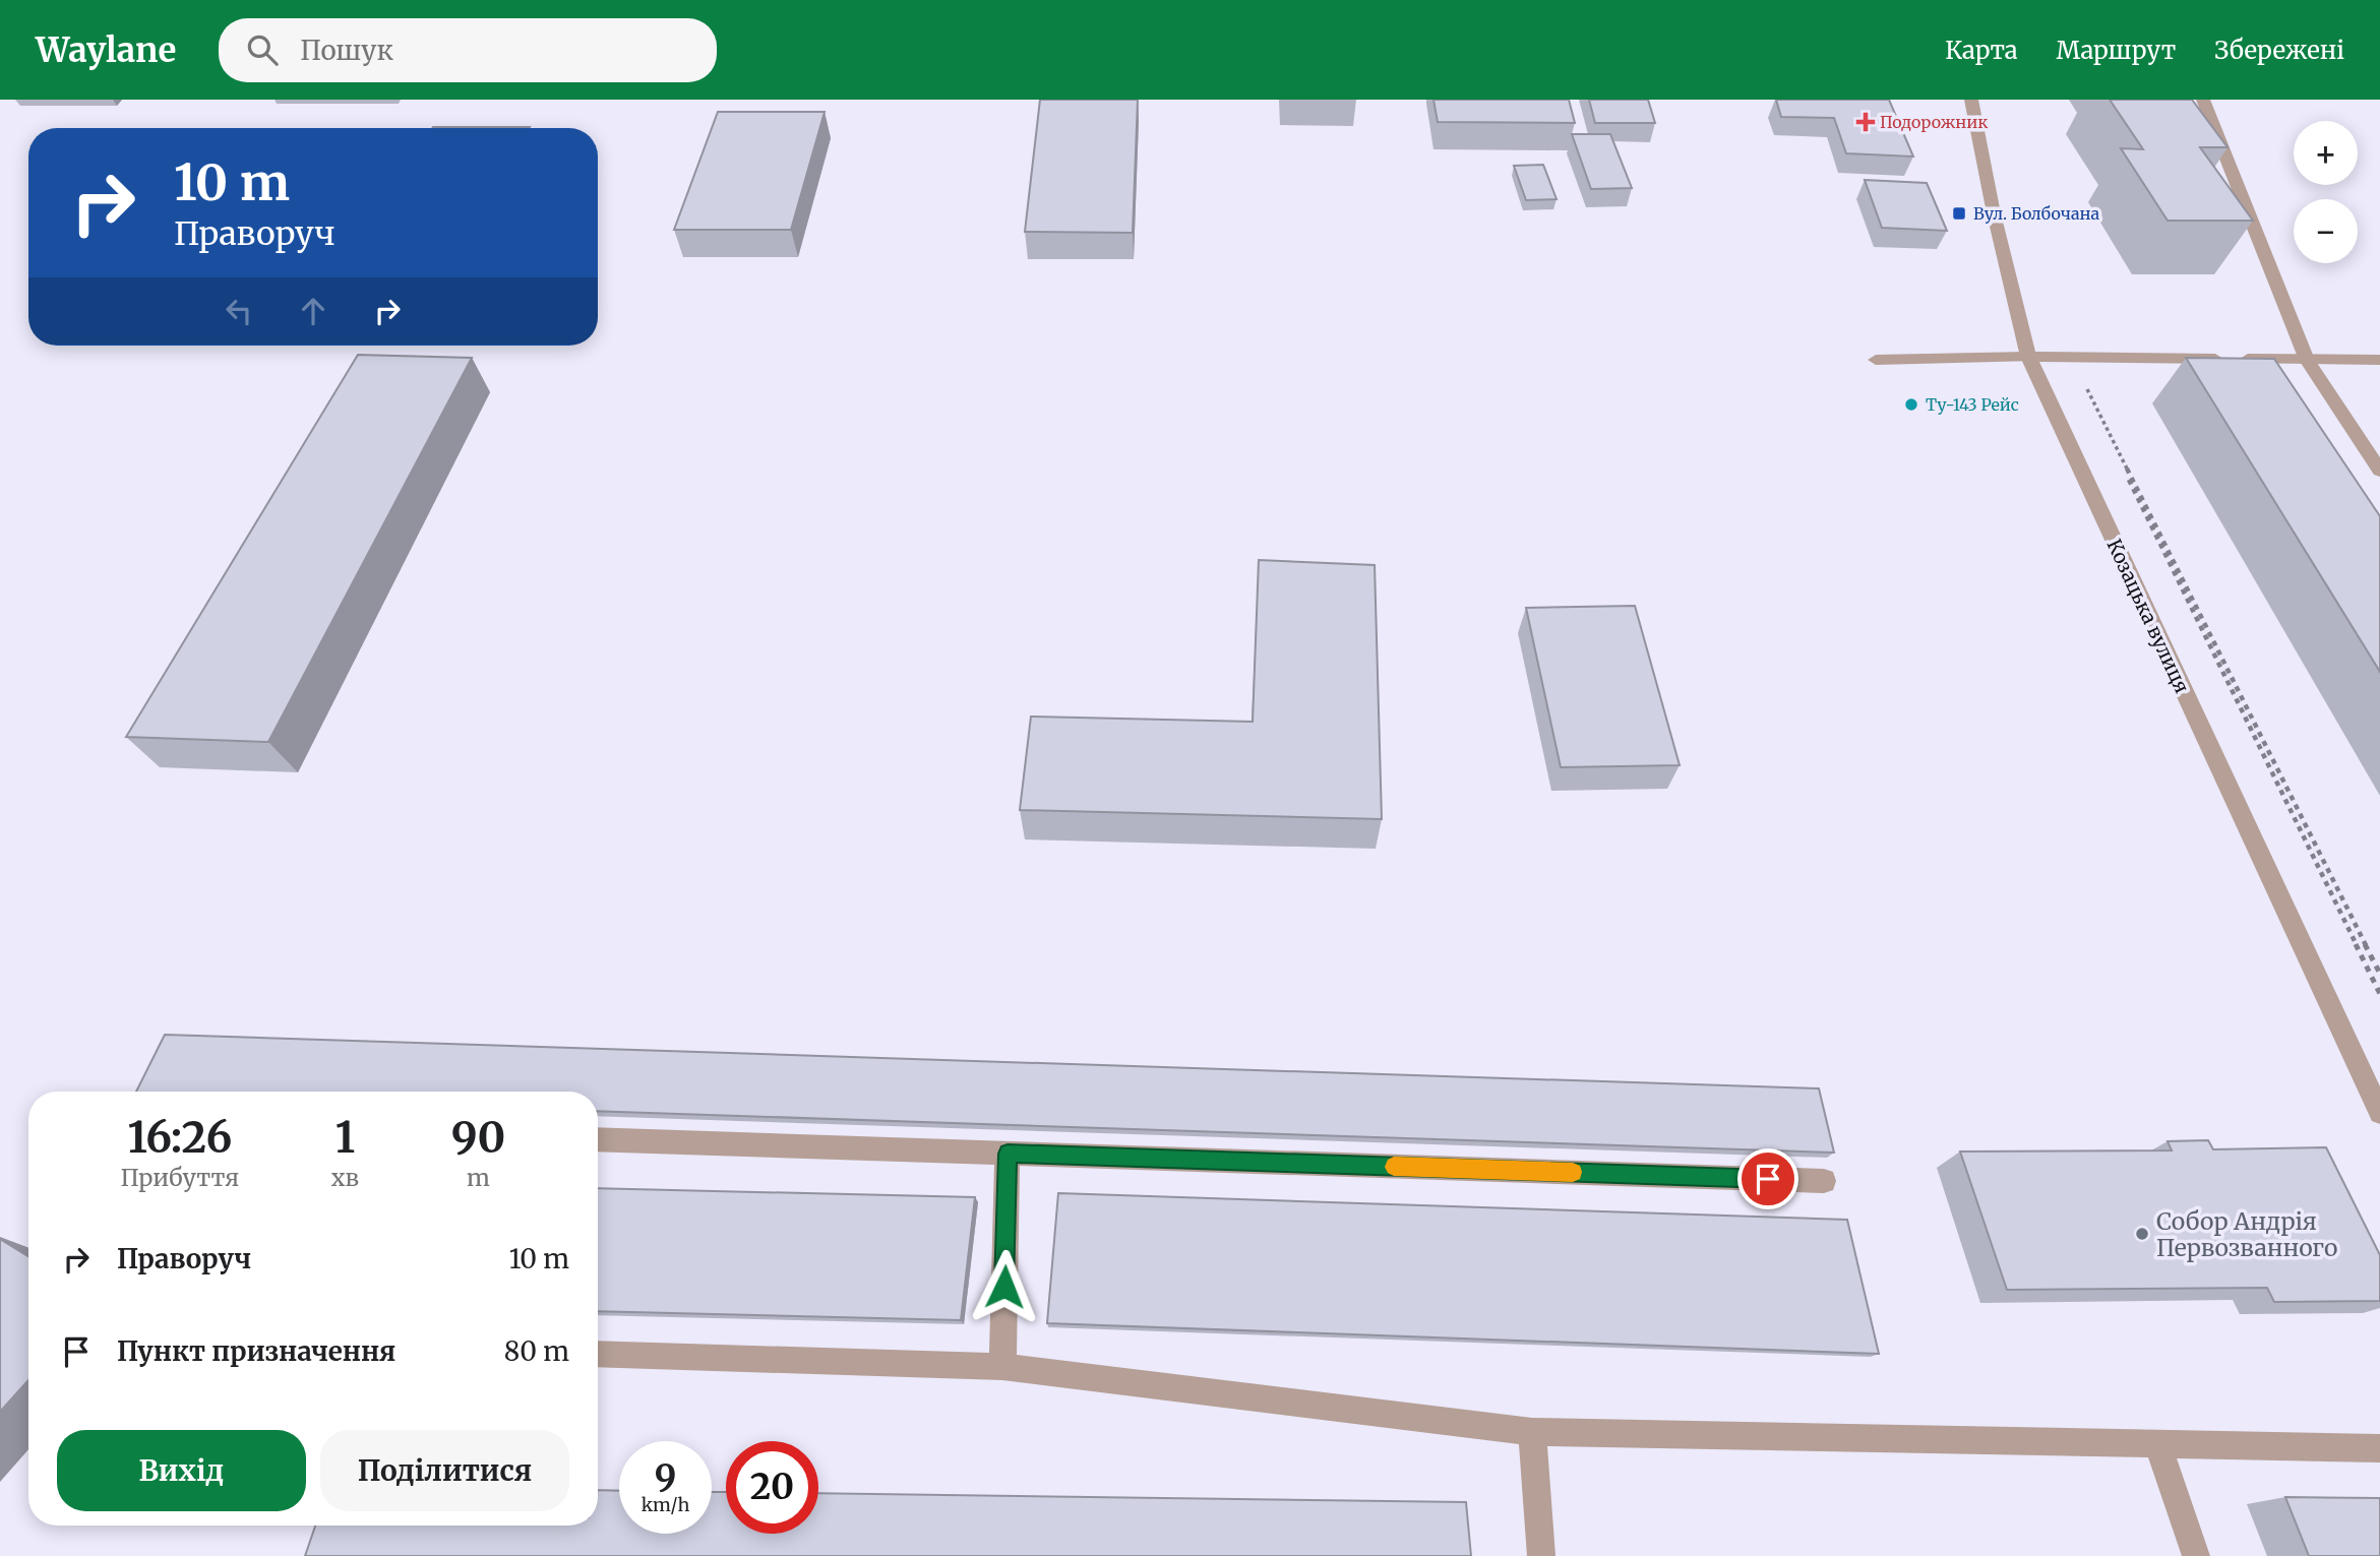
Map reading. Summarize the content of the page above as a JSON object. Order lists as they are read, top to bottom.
{
  "streets": {
    "street": ["Козацька вулиця"]
  },
  "places": {
    "health": ["Подорожник"],
    "transit": ["Вул. Болбочана"],
    "other": ["Ту-143 Рейс", "Собор Андрія Первозванного"]
  },
  "page": {
    "header": "Waylane",
    "search": "Пошук",
    "nav": ["Карта", "Маршрут", "Збережені"],
    "map_buttons": ["+", "−"],
    "turn": ["10 m", "Праворуч"],
    "eta": [
      "16:26",
      "Прибуття",
      "1",
      "хв",
      "90",
      "m"
    ],
    "list": [
      {
        "name": "Праворуч",
        "value": "10 m"
      },
      {
        "name": "Пункт призначення",
        "value": "80 m"
      }
    ],
    "buttons": ["Вихід", "Поділитися"],
    "speed": "9 km/h",
    "limit": "20"
  }
}
